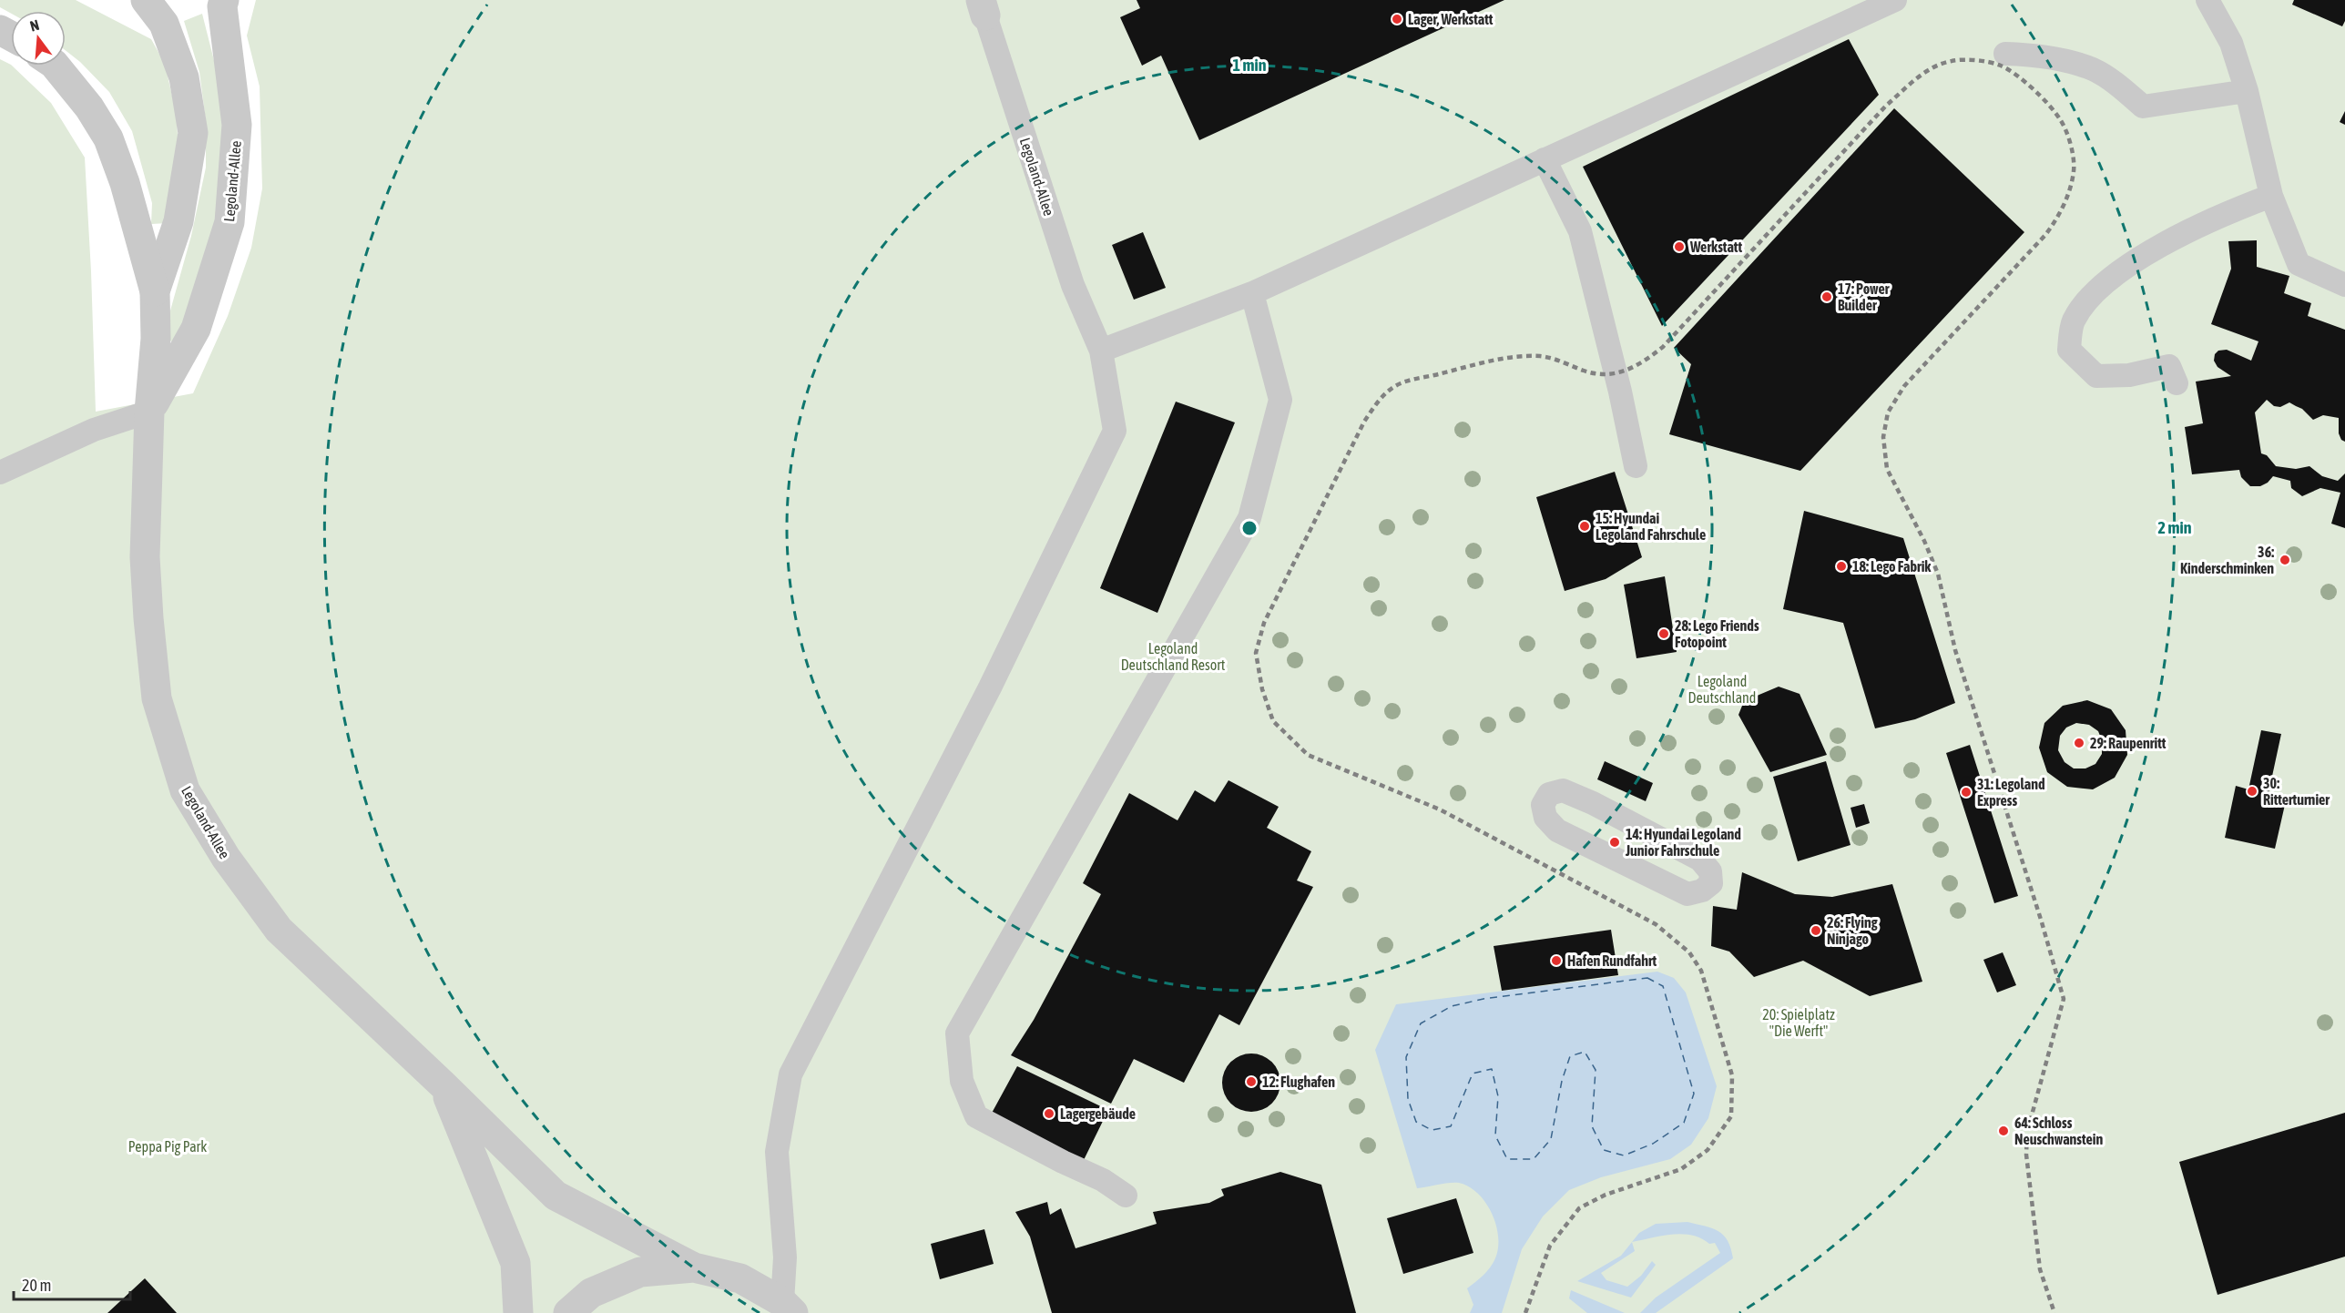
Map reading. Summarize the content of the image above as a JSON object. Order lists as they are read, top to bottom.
{
  "streets": {
    "street": ["Legoland-Allee"]
  },
  "parks": [
    "Legoland Deutschland Resort",
    "Legoland Deutschland",
    "20: Spielplatz \"Die Werft\"",
    "Peppa Pig Park"
  ],
  "places": [
    "Lager, Werkstatt",
    "Werkstatt",
    "17: Power Builder",
    "15: Hyundai Legoland Fahrschule",
    "36: Kinderschminken",
    "18: Lego Fabrik",
    "28: Lego Friends Fotopoint",
    "29: Raupenritt",
    "30: Ritterturnier",
    "31: Legoland Express",
    "14: Hyundai Legoland Junior Fahrschule",
    "26: Flying Ninjago",
    "Hafen Rundfahrt",
    "12: Flughafen",
    "Lagergebäude",
    "64: Schloss Neuschwanstein"
  ],
  "scale_bar": "20 m",
  "north": "top",
  "rings": ["1 min", "2 min"]
}
